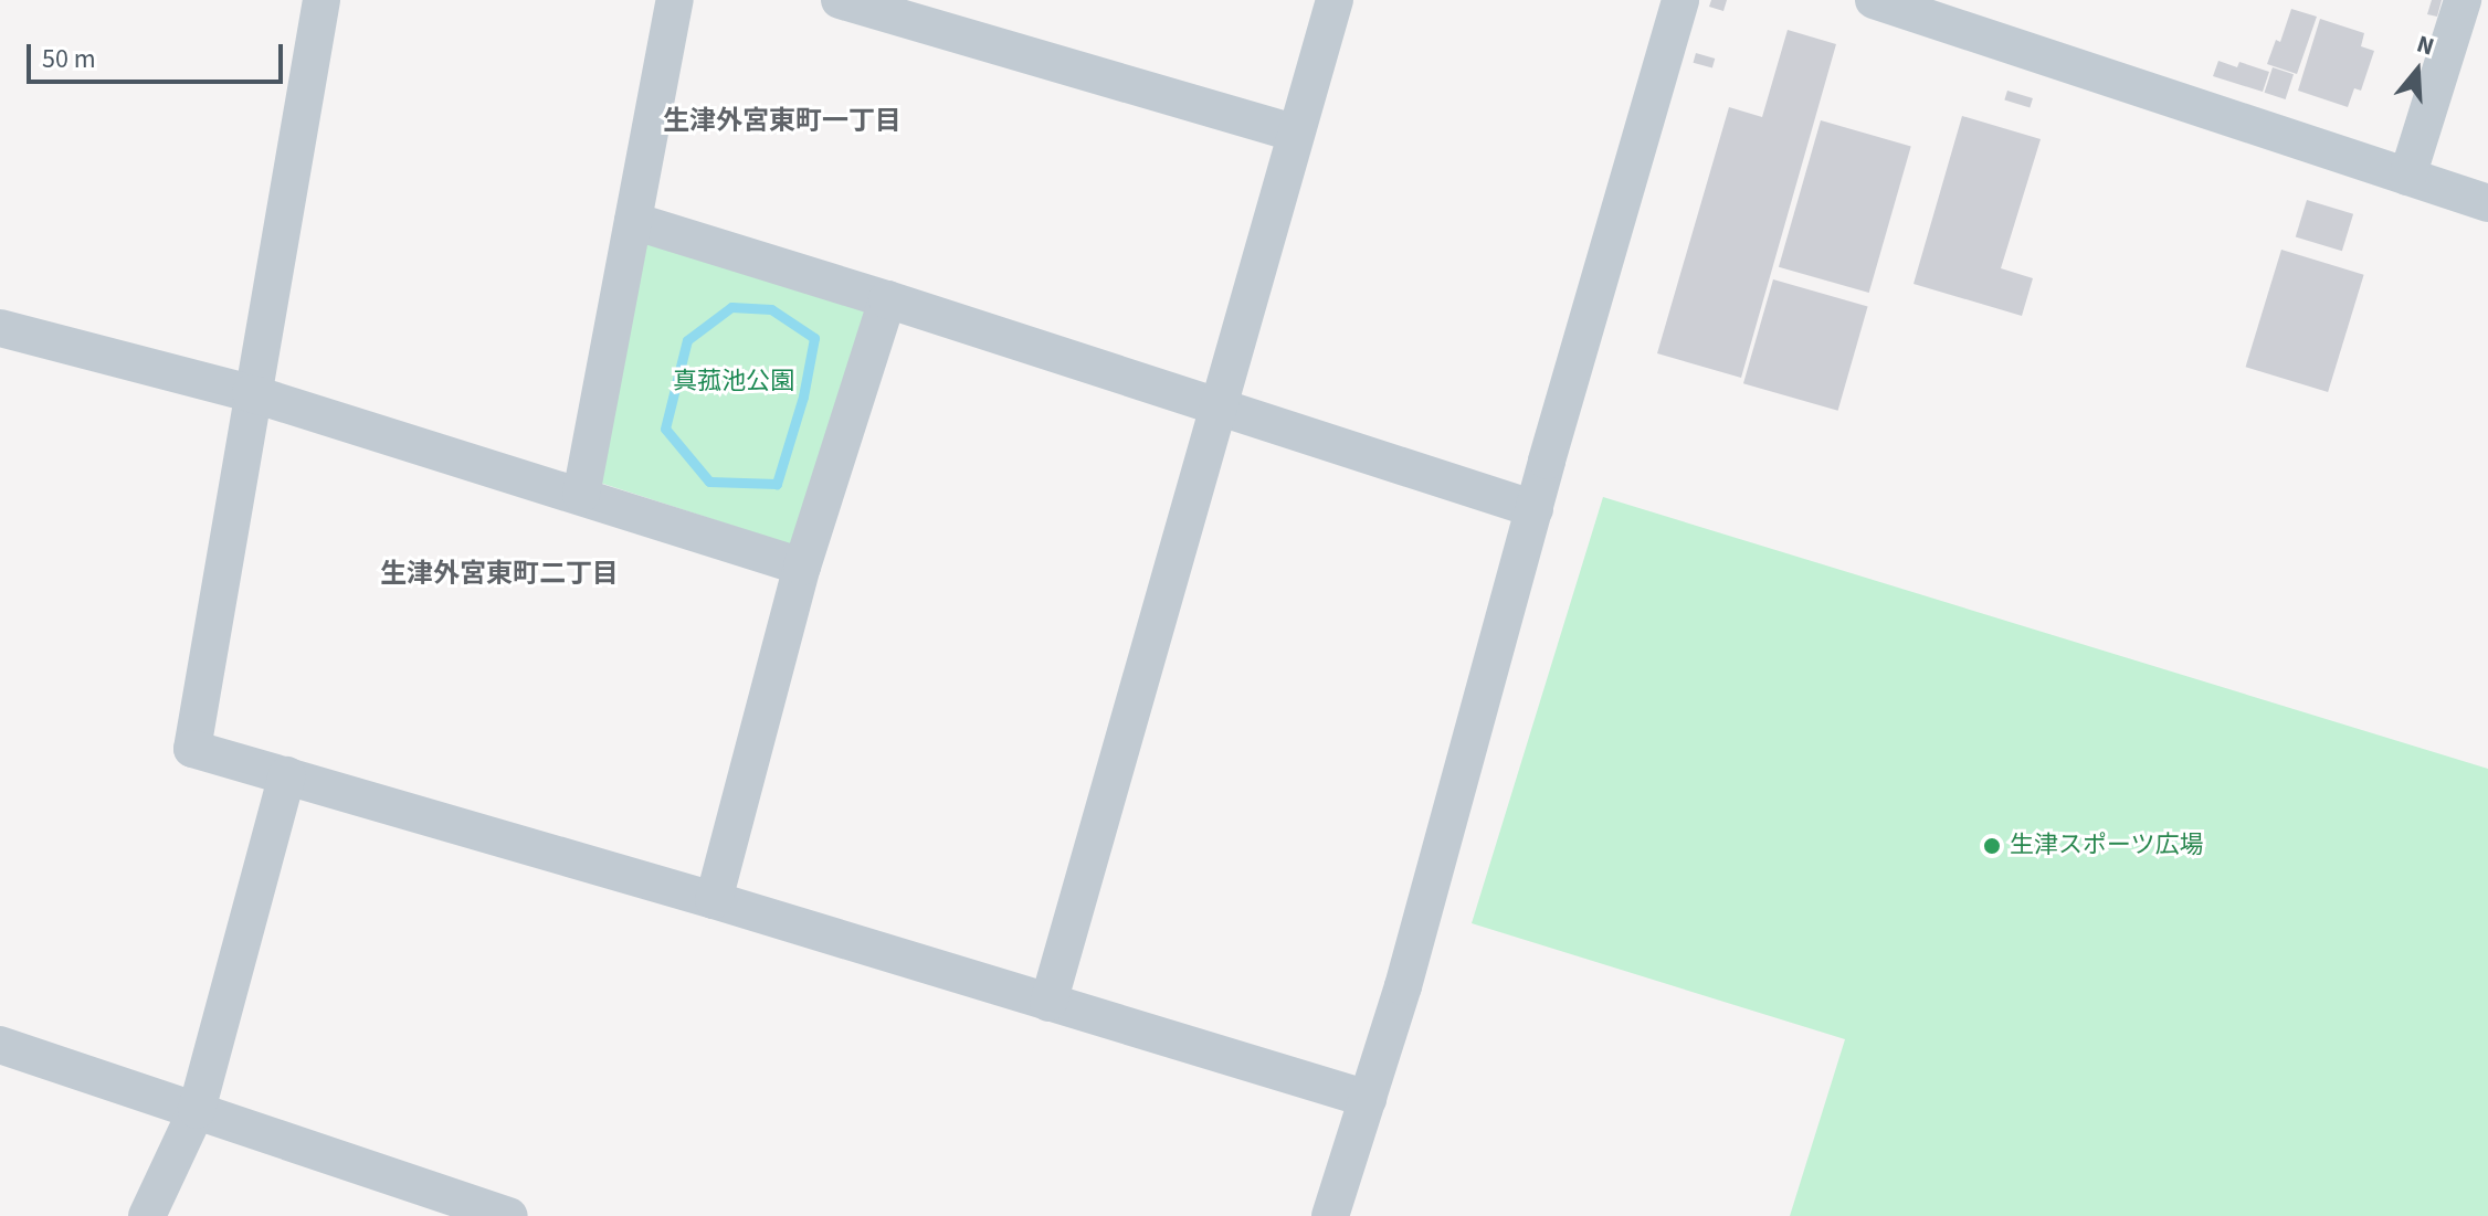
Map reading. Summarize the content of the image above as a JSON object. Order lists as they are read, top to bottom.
{
  "districts": ["生津外宮東町一丁目", "生津外宮東町二丁目"],
  "parks": ["真菰池公園"],
  "places": ["生津スポーツ広場"],
  "scale_bar": "50 m",
  "north": "top"
}
